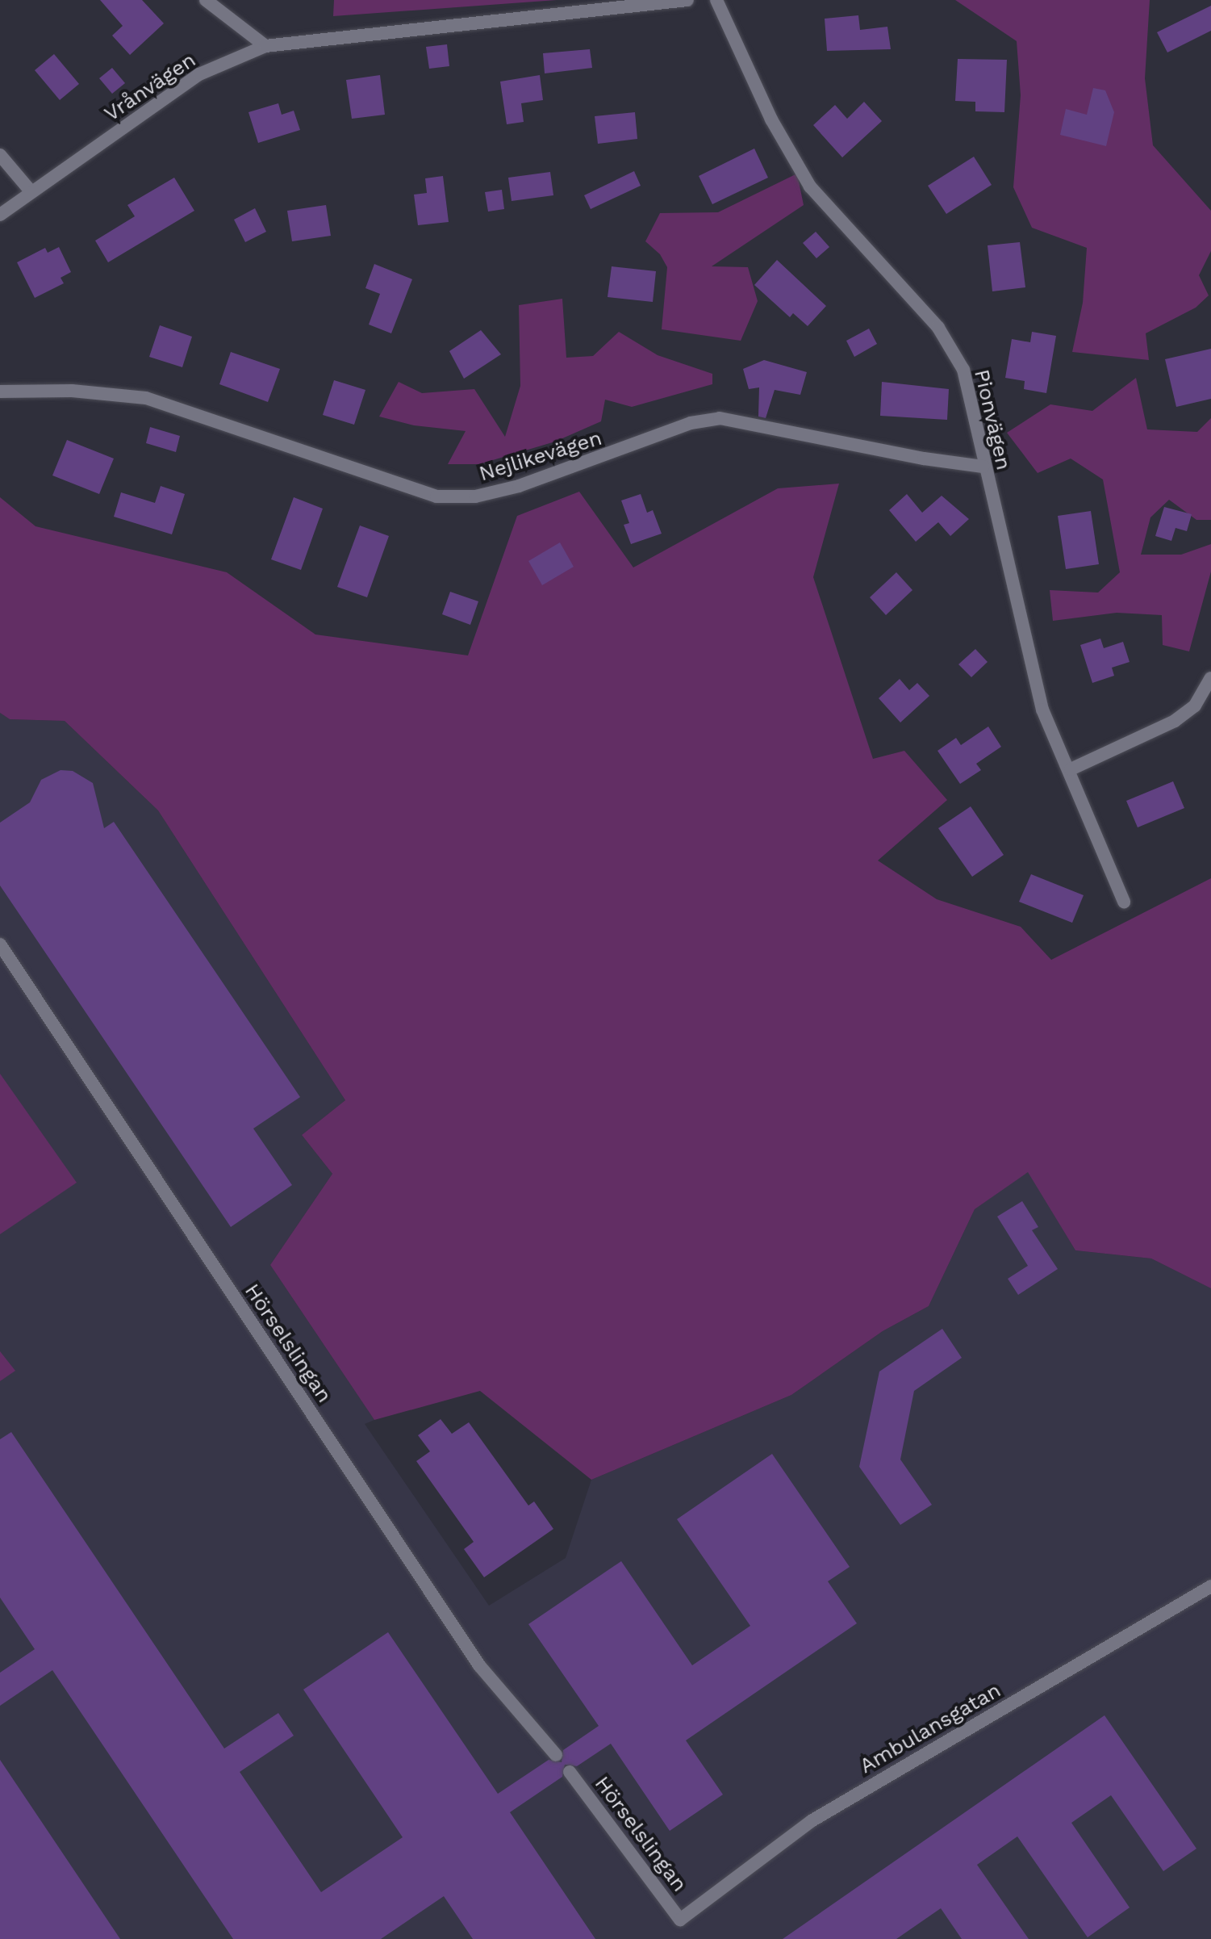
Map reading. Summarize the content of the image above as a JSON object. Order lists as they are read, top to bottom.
{
  "streets": {
    "street": [
      "Vrånvägen",
      "Pionvägen",
      "Nejlikevägen",
      "Hörselslingan",
      "Ambulansgatan"
    ]
  },
  "crossings": [
    ["Pionvägen", "Nejlikevägen"],
    ["Hörselslingan", "Ambulansgatan"]
  ]
}
